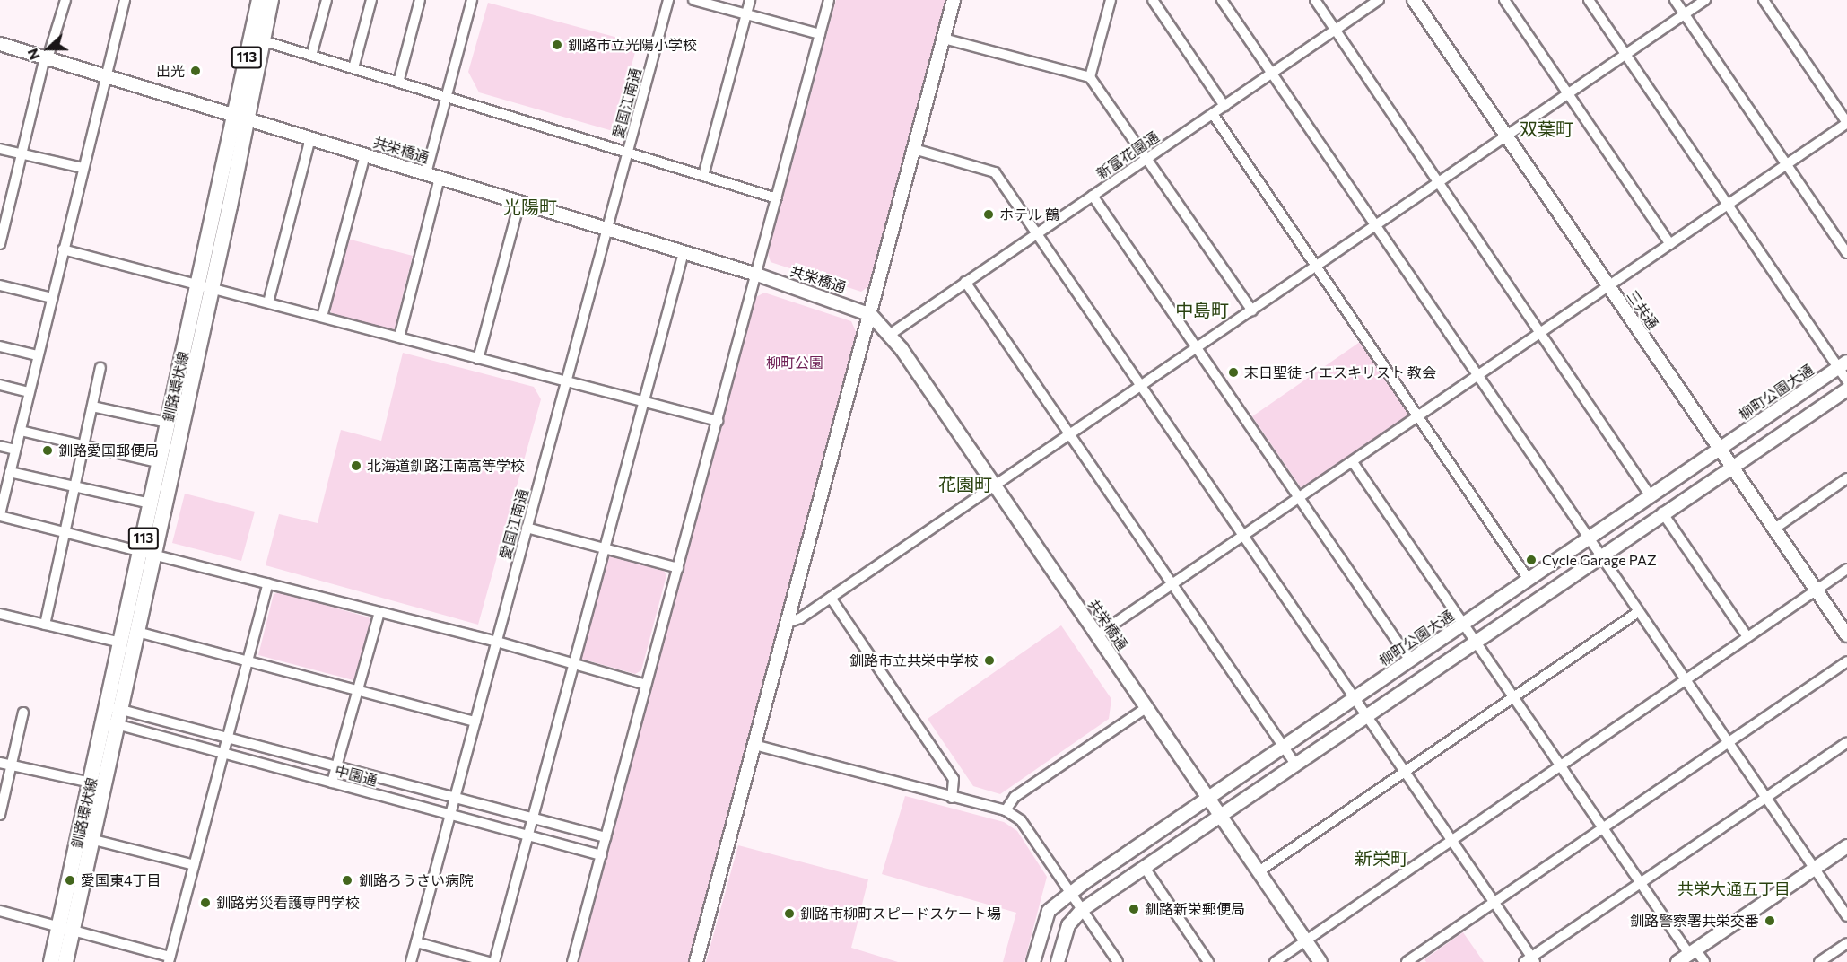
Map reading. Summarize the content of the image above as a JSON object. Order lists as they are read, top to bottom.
{
  "streets": {
    "main road": ["113", "釧路環状線"],
    "street": [
      "愛国江南通",
      "共栄橋通",
      "新富花園通",
      "三共通",
      "柳町公園大通",
      "中園通"
    ]
  },
  "crossings": [
    ["愛国江南通", "共栄橋通"],
    ["愛国江南通", "中園通"],
    ["共栄橋通", "新富花園通"],
    ["共栄橋通", "釧路環状線"],
    ["共栄橋通", "柳町公園大通"],
    ["三共通", "柳町公園大通"],
    ["釧路環状線", "中園通"]
  ],
  "districts": [
    "双葉町",
    "光陽町",
    "中島町",
    "花園町",
    "新栄町",
    "共栄大通五丁目"
  ],
  "parks": ["柳町公園"],
  "places": [
    "釧路市立光陽小学校",
    "出光",
    "ホテル 鶴",
    "末日聖徒 イエスキリスト 教会",
    "釧路愛国郵便局",
    "北海道釧路江南高等学校",
    "Cycle Garage PAZ",
    "釧路市立共栄中学校",
    "愛国東4丁目",
    "釧路ろうさい病院",
    "釧路労災看護専門学校",
    "釧路新栄郵便局",
    "釧路市柳町スピードスケート場",
    "釧路警察署共栄交番"
  ],
  "north": "left"
}
